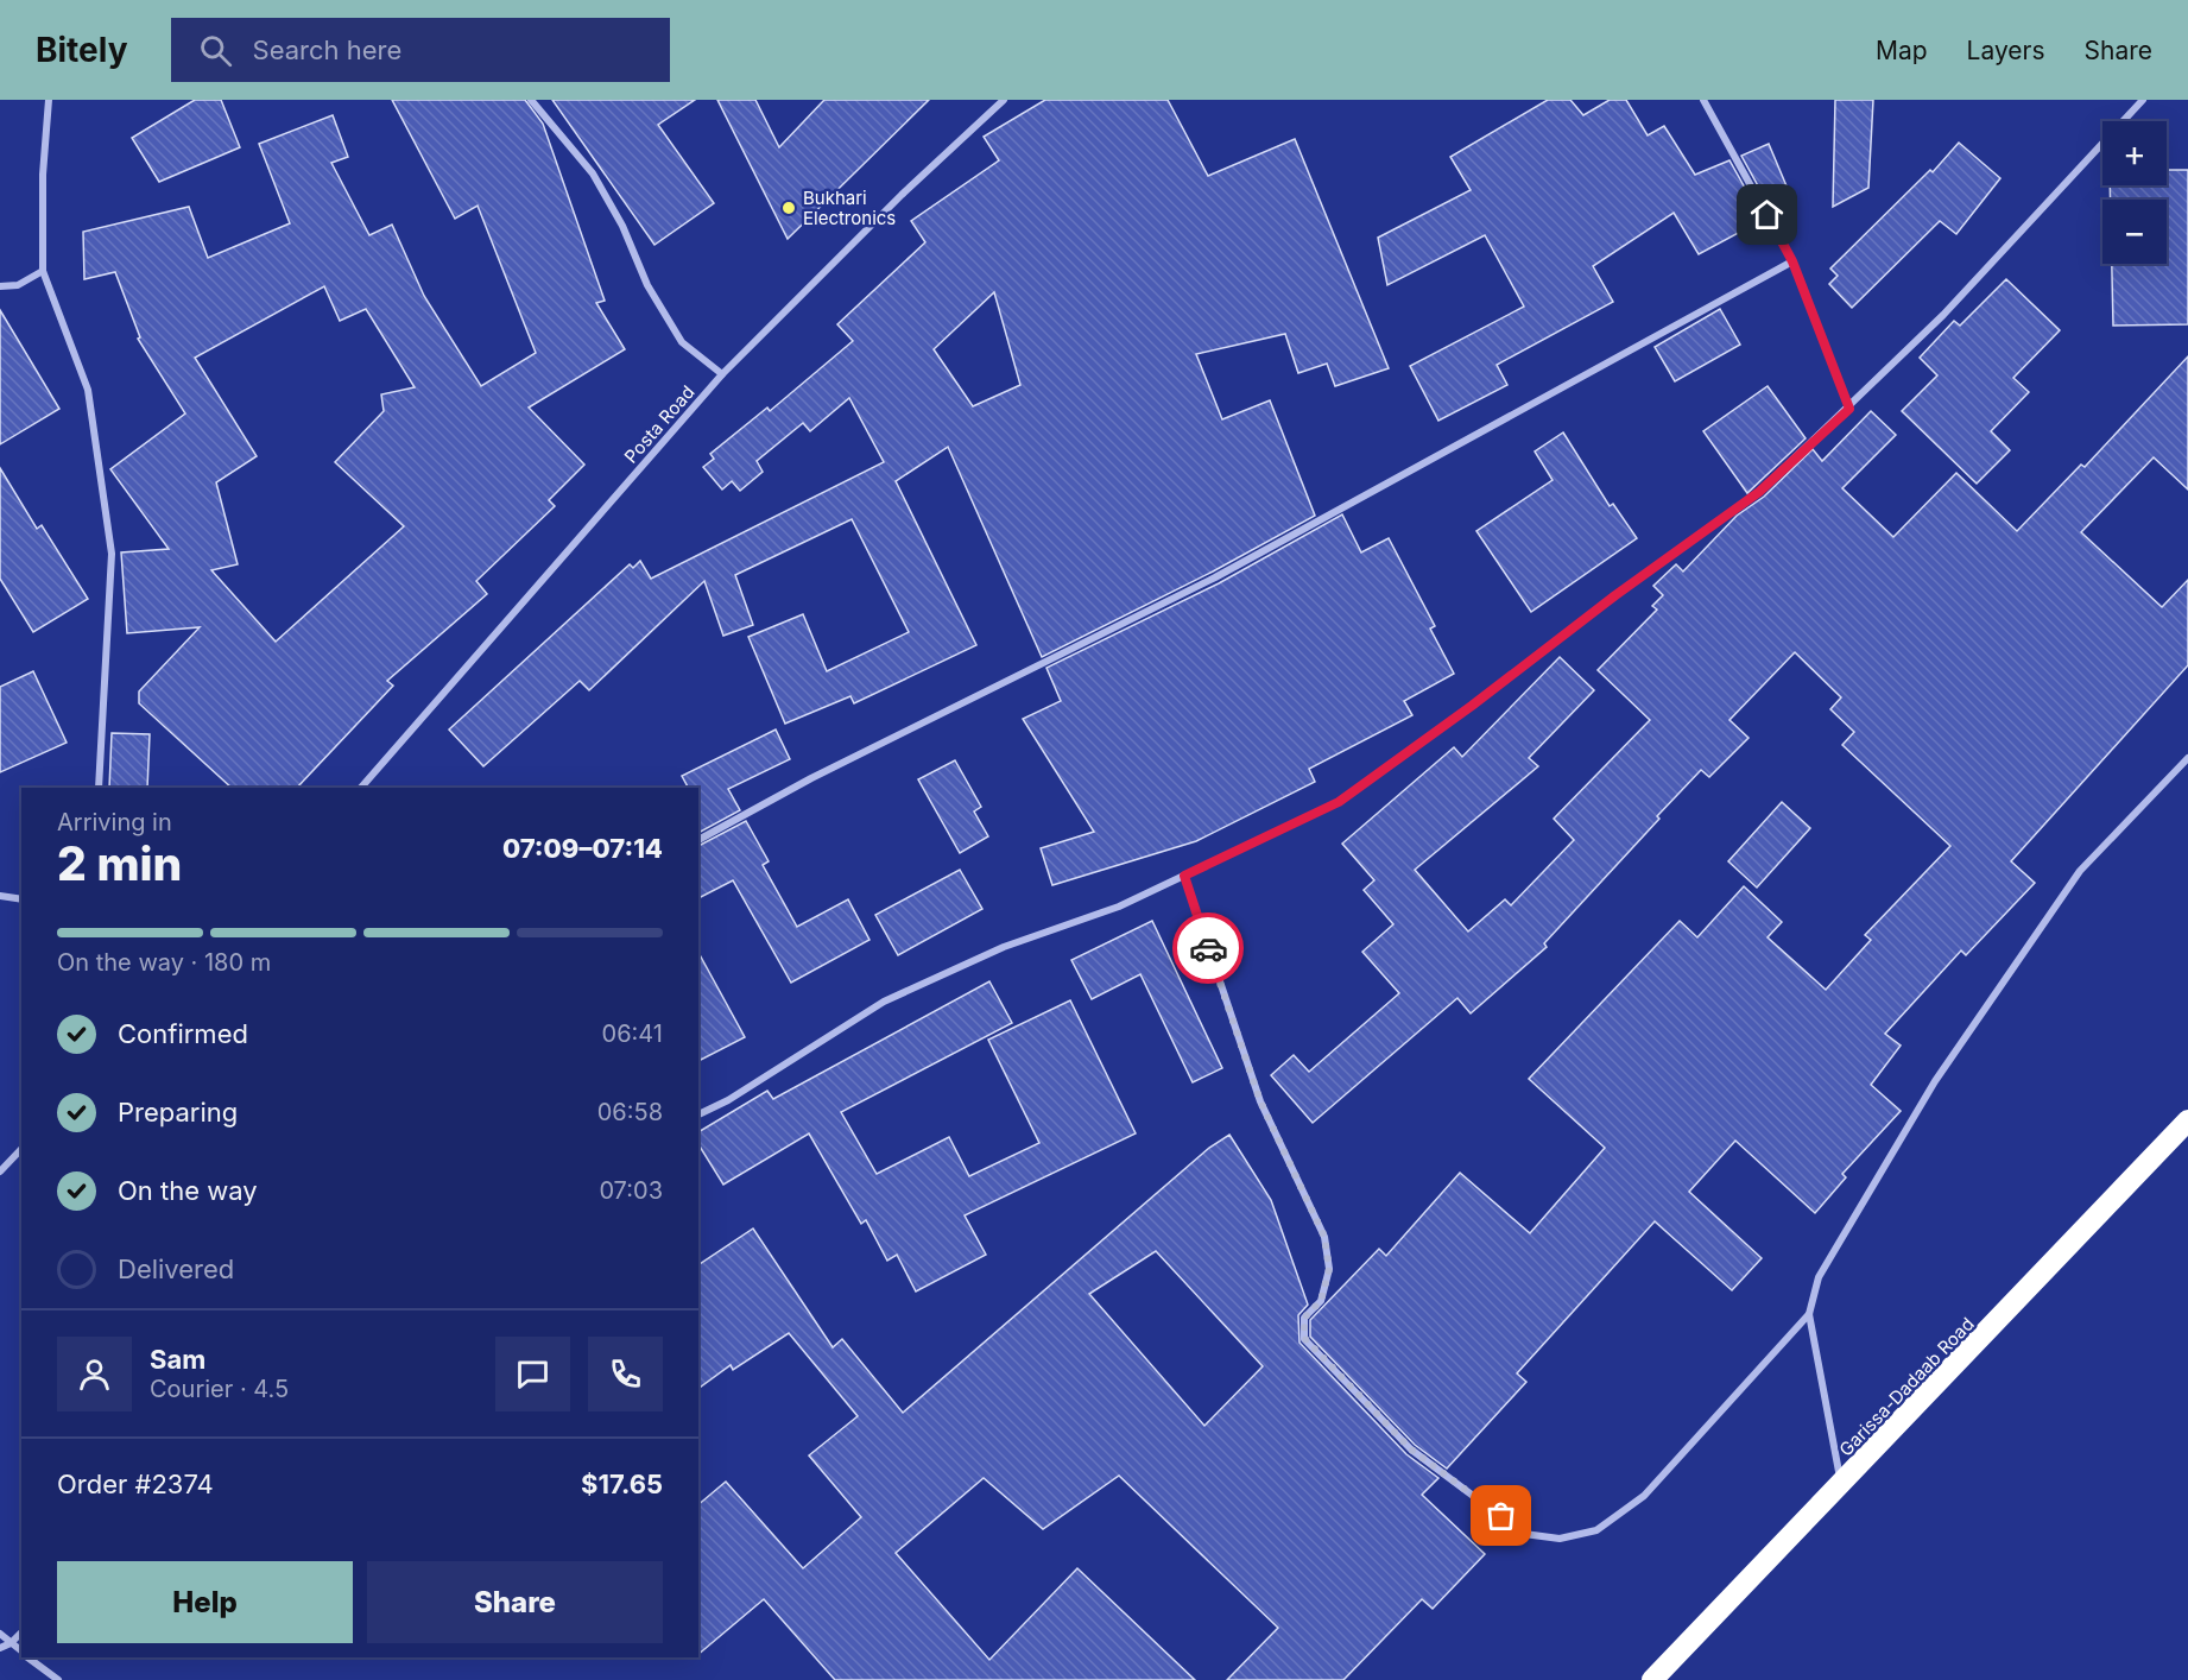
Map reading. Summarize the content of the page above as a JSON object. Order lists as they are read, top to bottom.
{
  "streets": {
    "highway": ["Garissa-Dadaab Road"],
    "street": ["Posta Road"]
  },
  "places": ["Bukhari Electronics"],
  "page": {
    "header": "Bitely",
    "search": "Search here",
    "nav": ["Map", "Layers", "Share"],
    "map_buttons": ["+", "−"],
    "heading": ["2 min", "Arriving in", "07:09–07:14"],
    "panel": [
      "Sam",
      "Courier · 4.5",
      "Order #2374",
      "$17.65"
    ],
    "bar": "On the way · 180 m",
    "list": [
      ["Confirmed", "06:41"],
      ["Preparing", "06:58"],
      ["On the way", "07:03"],
      "Delivered"
    ],
    "buttons": ["Help", "Share"]
  }
}
